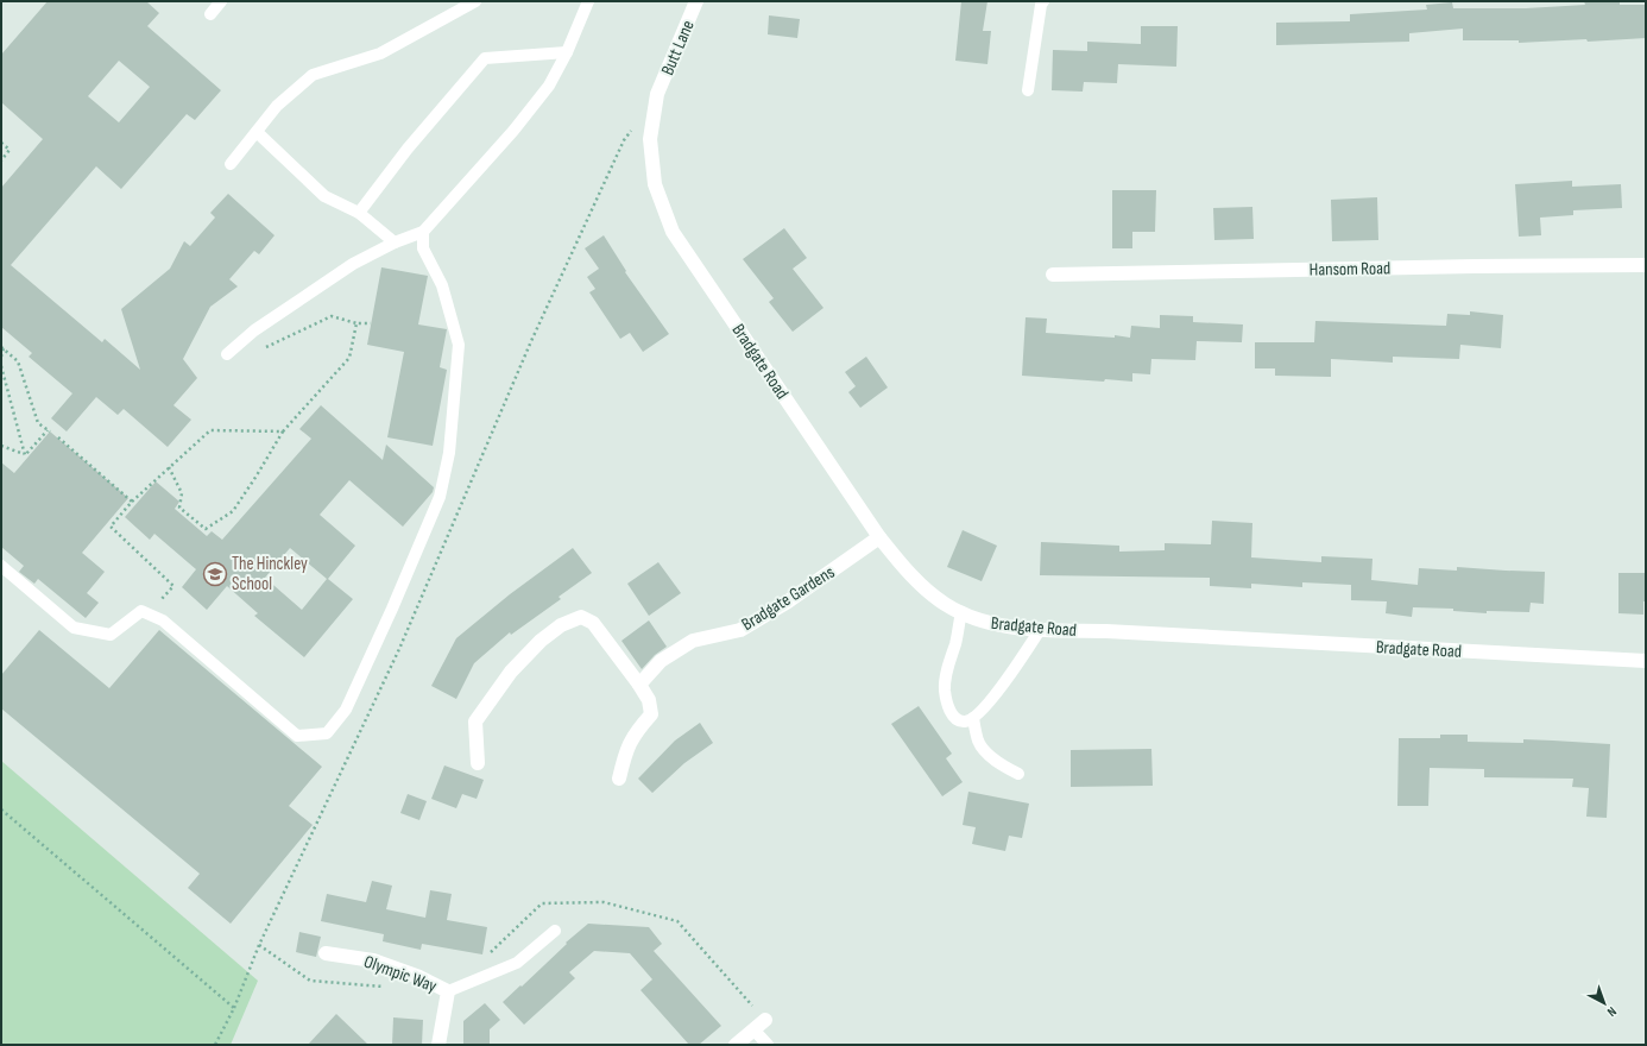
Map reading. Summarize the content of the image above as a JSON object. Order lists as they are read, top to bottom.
{
  "streets": {
    "street": [
      "Butt Lane",
      "Hansom Road",
      "Bradgate Road",
      "Bradgate Gardens",
      "Olympic Way"
    ]
  },
  "crossings": [
    ["Butt Lane", "Bradgate Road"],
    ["Bradgate Road", "Bradgate Gardens"]
  ],
  "places": {
    "school or university": ["The Hinckley School"]
  },
  "north": "bottom right"
}
